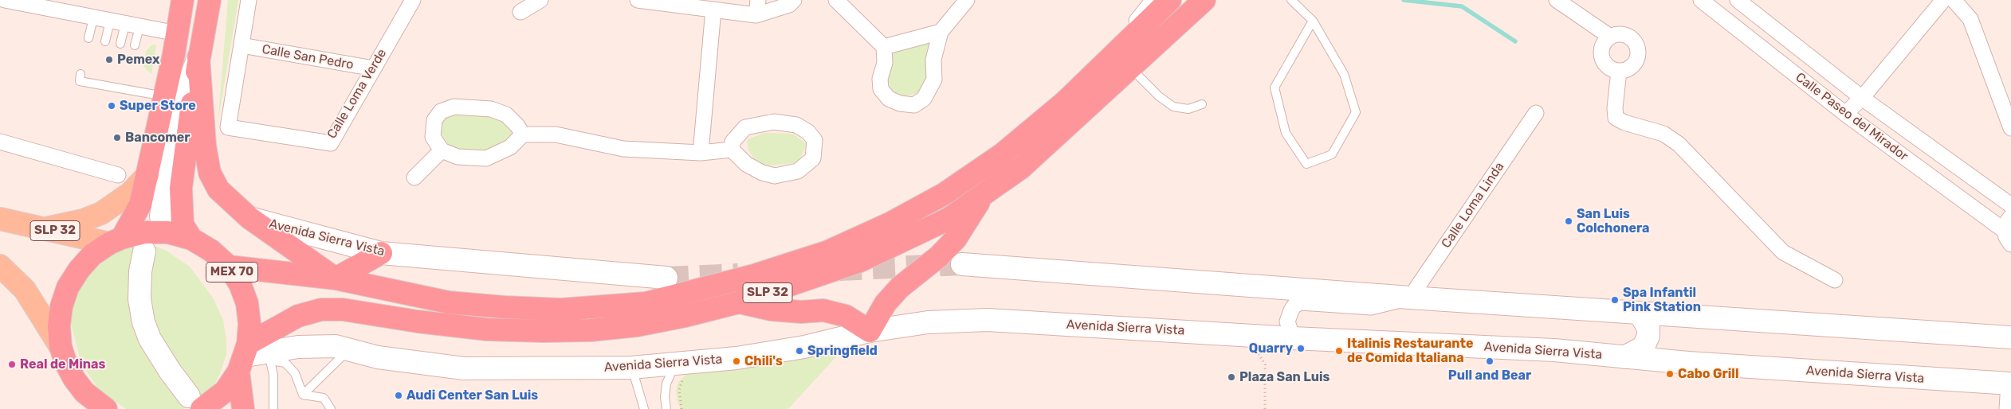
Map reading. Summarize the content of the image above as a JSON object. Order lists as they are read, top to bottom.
{
  "streets": {
    "highway": ["SLP 32", "MEX 70"],
    "street": [
      "Calle San Pedro",
      "Calle Loma Verde",
      "Calle Paseo del Mirador",
      "Calle Loma Linda",
      "Avenida Sierra Vista"
    ]
  },
  "crossings": [
    ["Calle San Pedro", "Calle Loma Verde"],
    ["SLP 32", "Avenida Sierra Vista"],
    ["SLP 32", "MEX 70"],
    ["Avenida Sierra Vista", "MEX 70"]
  ],
  "places": [
    "Pemex",
    "Super Store",
    "Bancomer",
    "San Luis Colchonera",
    "Spa Infantil Pink Station",
    "Quarry",
    "Springfield",
    "Italinis Restaurante de Comida Italiana",
    "Chili's",
    "Pull and Bear",
    "Real de Minas",
    "Cabo Grill",
    "Plaza San Luis",
    "Audi Center San Luis"
  ]
}
